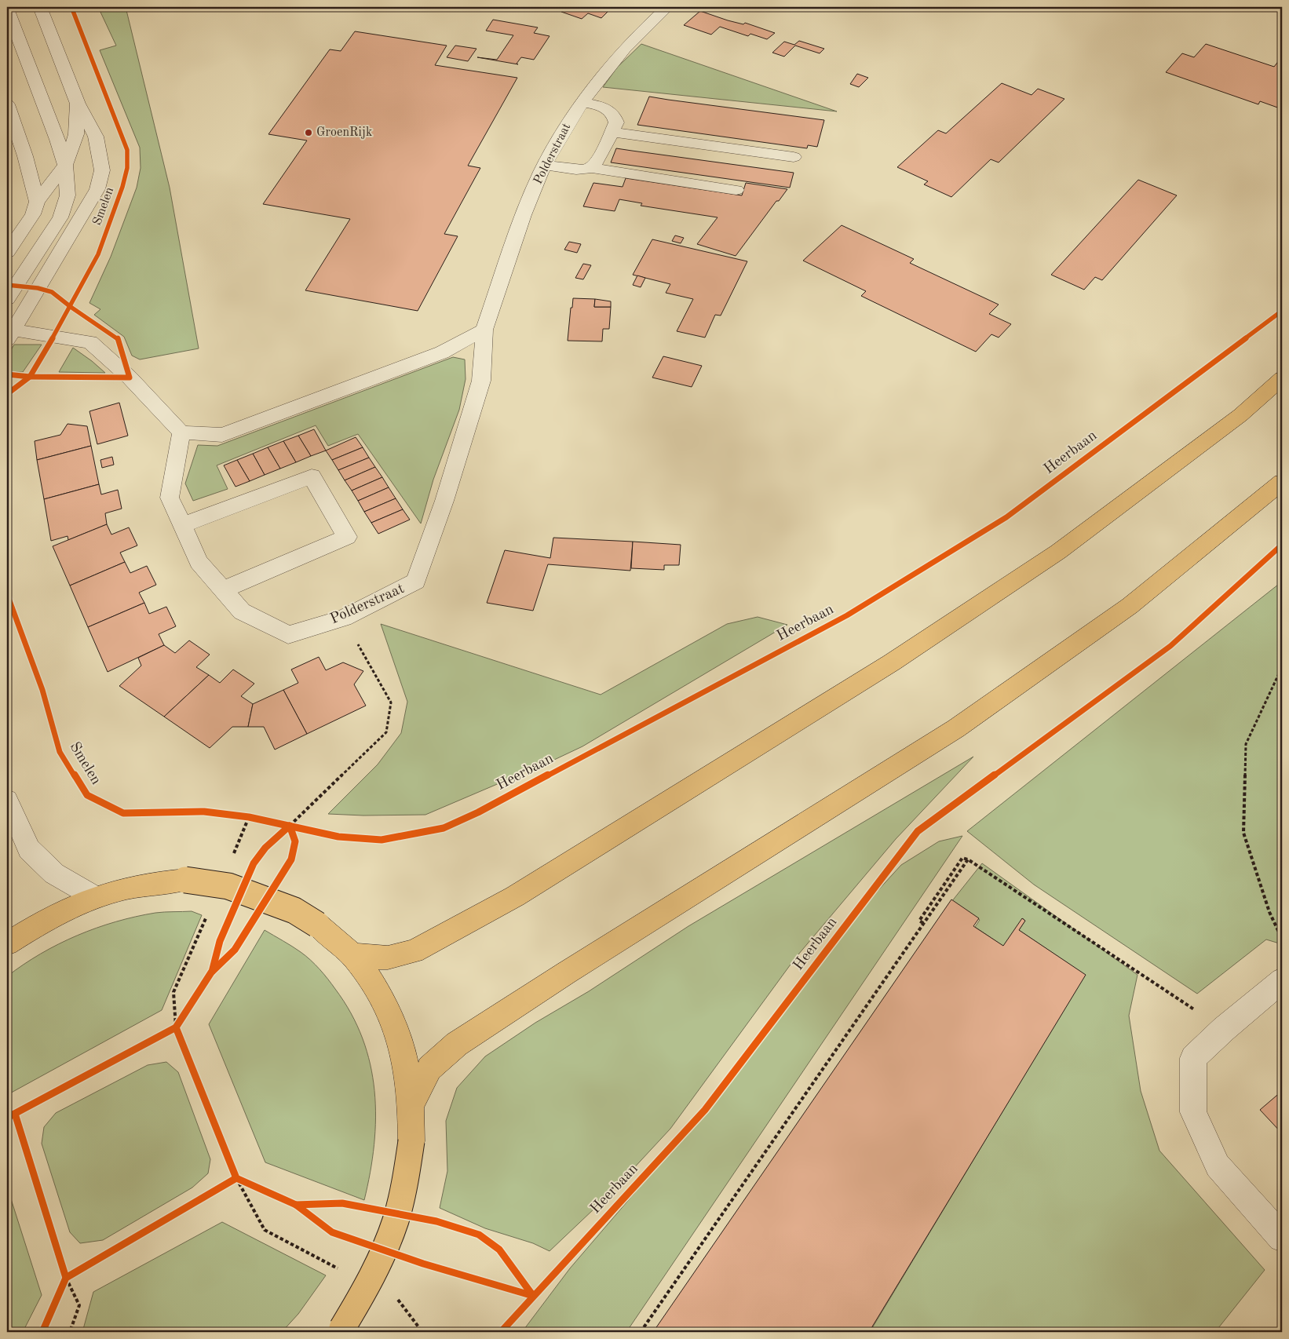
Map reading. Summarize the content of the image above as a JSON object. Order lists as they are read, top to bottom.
{
  "streets": {
    "street": ["Polderstraat", "Smelen"],
    "cycle path": ["Heerbaan"]
  },
  "places": ["GroenRijk"]
}
